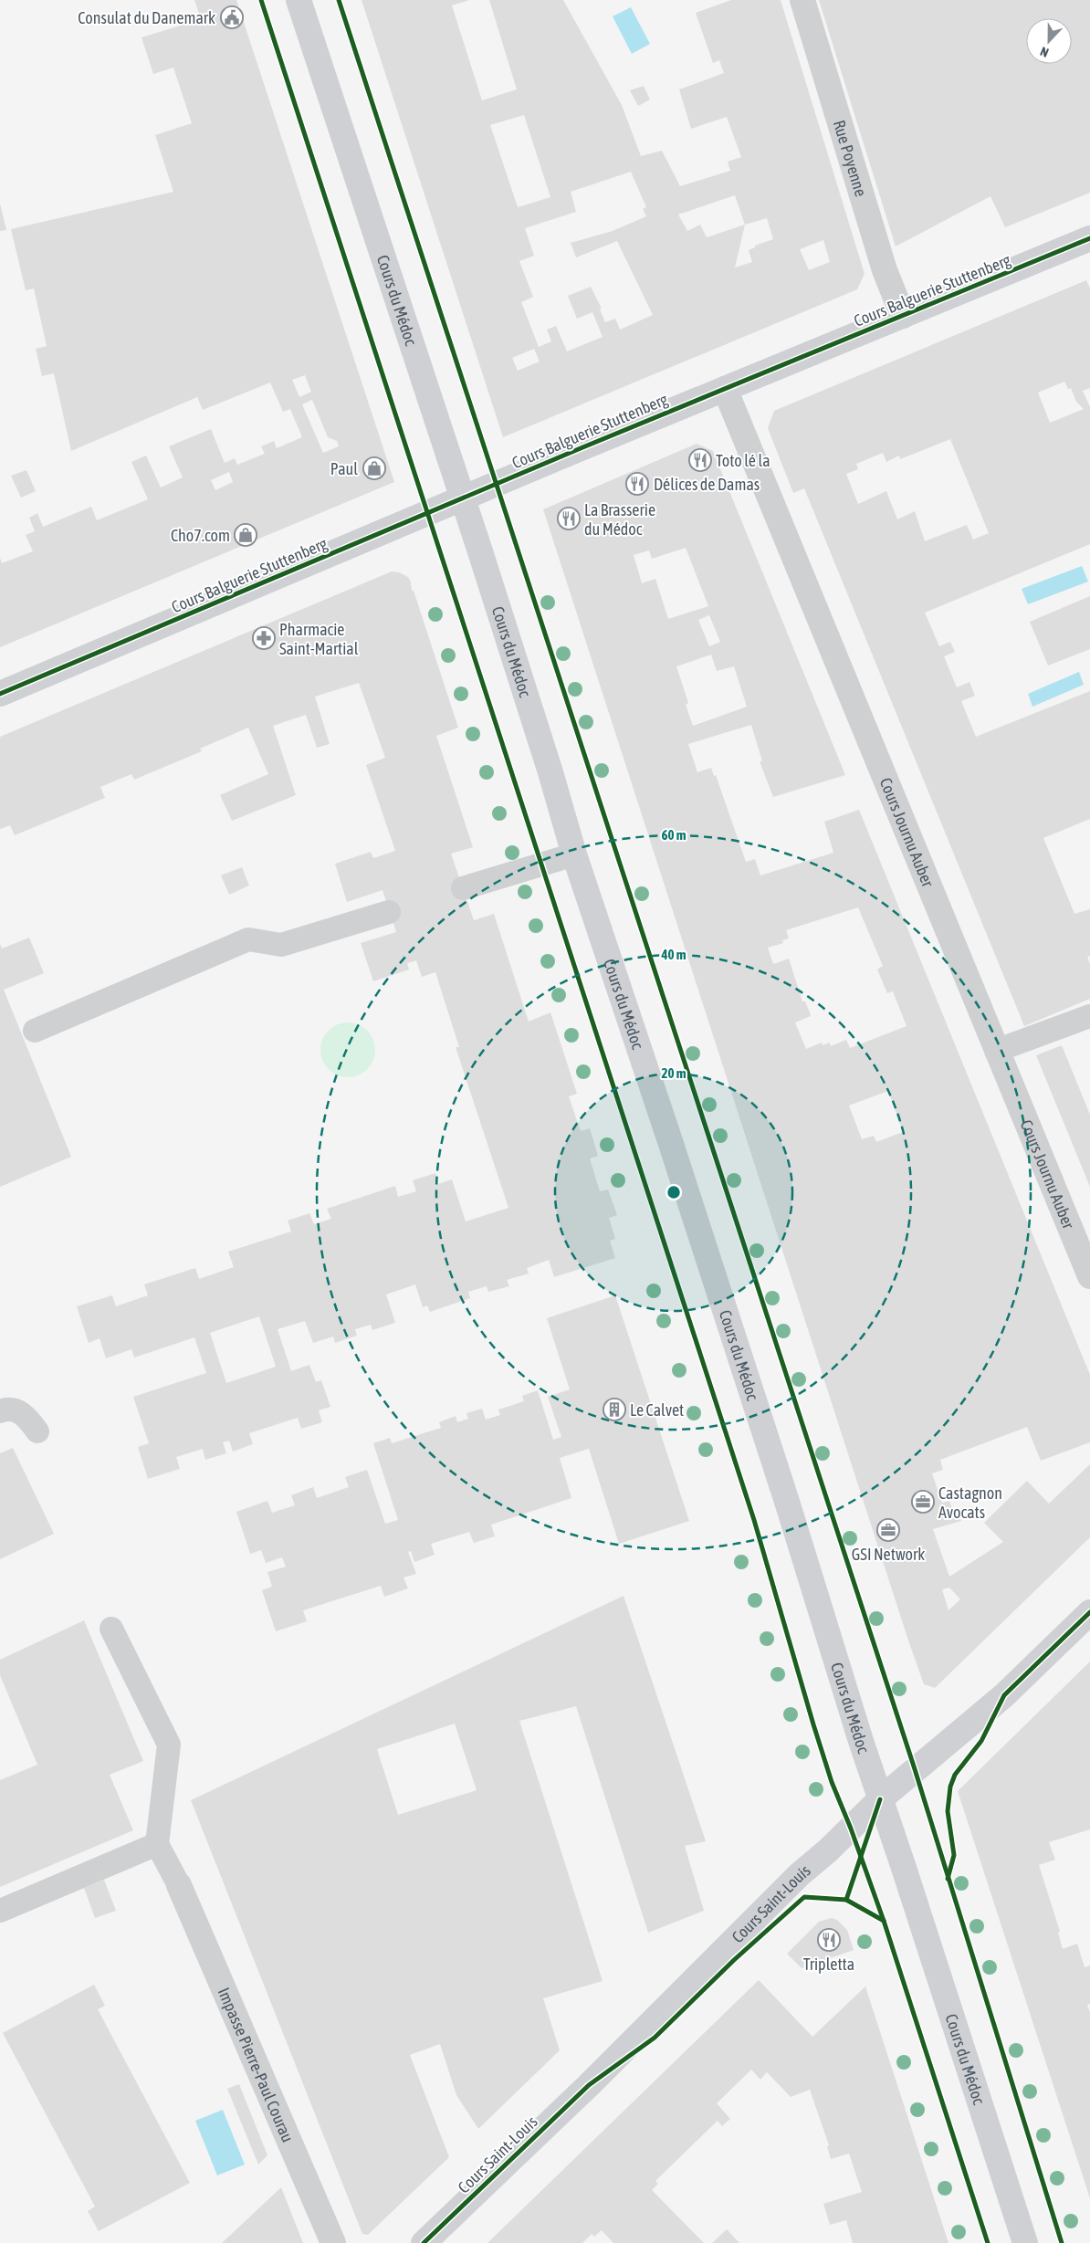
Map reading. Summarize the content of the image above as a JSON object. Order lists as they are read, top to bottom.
{
  "streets": {
    "main road": ["Cours Balguerie Stuttenberg", "Cours du Médoc", "Cours Saint-Louis"],
    "street": ["Rue Poyenne", "Cours Journu Auber", "Impasse Pierre-Paul Courau"]
  },
  "crossings": [
    ["Rue Poyenne", "Cours Balguerie Stuttenberg"],
    ["Cours Balguerie Stuttenberg", "Cours du Médoc"],
    ["Cours Balguerie Stuttenberg", "Cours Journu Auber"],
    ["Cours du Médoc", "Cours Saint-Louis"]
  ],
  "places": {
    "public building": ["Consulat du Danemark"],
    "restaurant": [
      "Toto lé la",
      "Délices de Damas",
      "La Brasserie du Médoc",
      "Tripletta"
    ],
    "shop": ["Paul", "Cho7.com"],
    "pharmacy": ["Pharmacie Saint-Martial"],
    "building": ["Le Calvet"],
    "office": ["Castagnon Avocats", "GSI Network"]
  },
  "north": "bottom",
  "rings": ["60 m", "40 m", "20 m"]
}
